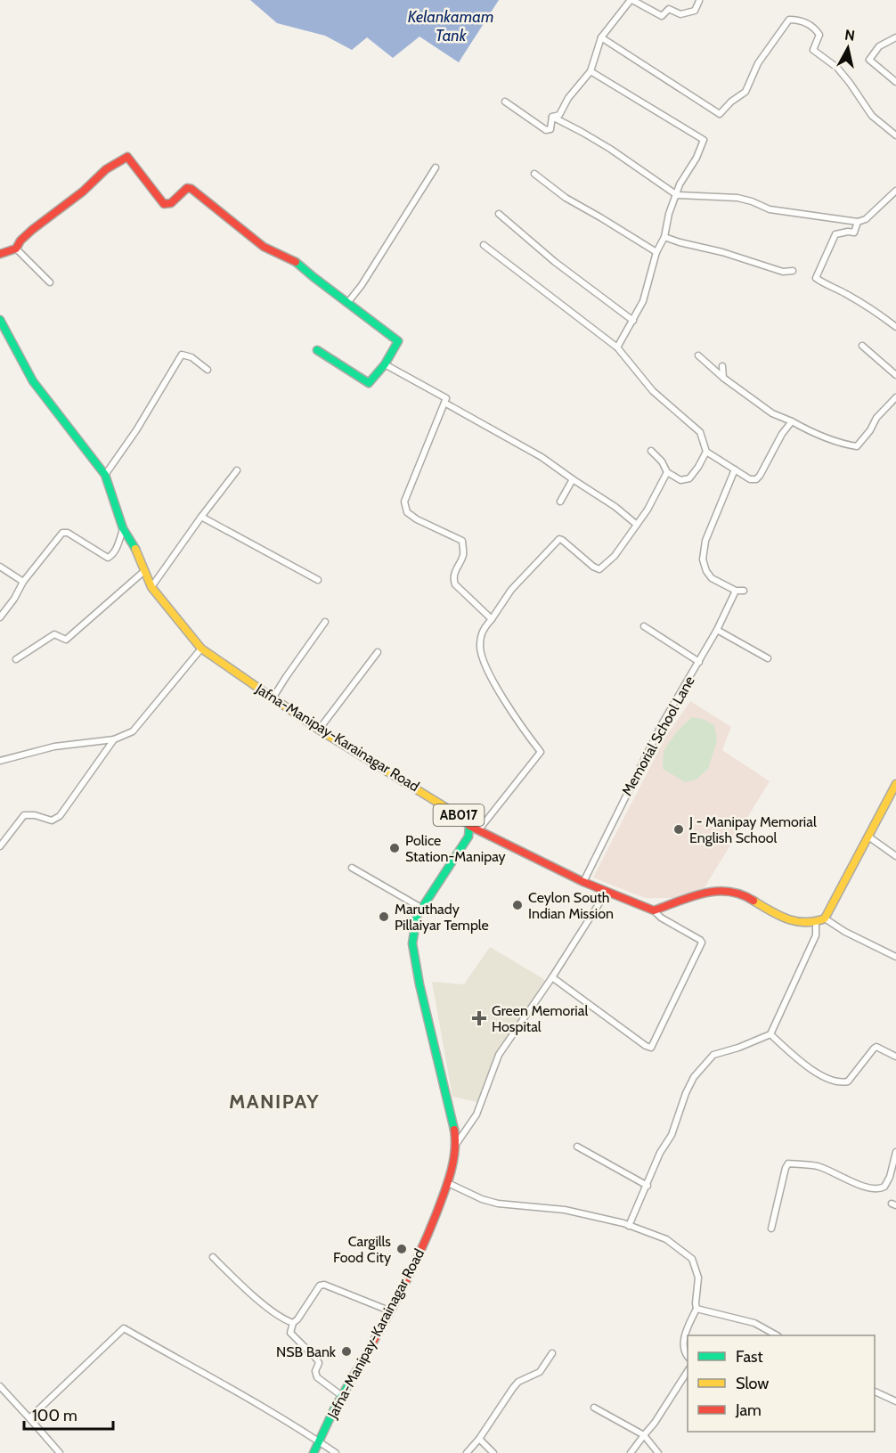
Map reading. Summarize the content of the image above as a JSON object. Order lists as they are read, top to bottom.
{
  "streets": {
    "main road": ["Jafna-Manipay-Karainagar Road", "AB017"],
    "street": ["Memorial School Lane"]
  },
  "districts": ["MANIPAY"],
  "water": ["Kelankamam Tank"],
  "places": {
    "other": [
      "J - Manipay Memorial English School",
      "Police Station-Manipay",
      "Ceylon South Indian Mission",
      "Maruthady Pillaiyar Temple",
      "Cargills Food City",
      "NSB Bank"
    ],
    "health": ["Green Memorial Hospital"]
  },
  "legend": ["Fast", "Slow", "Jam"],
  "scale_bar": "100 m",
  "north": "top"
}
